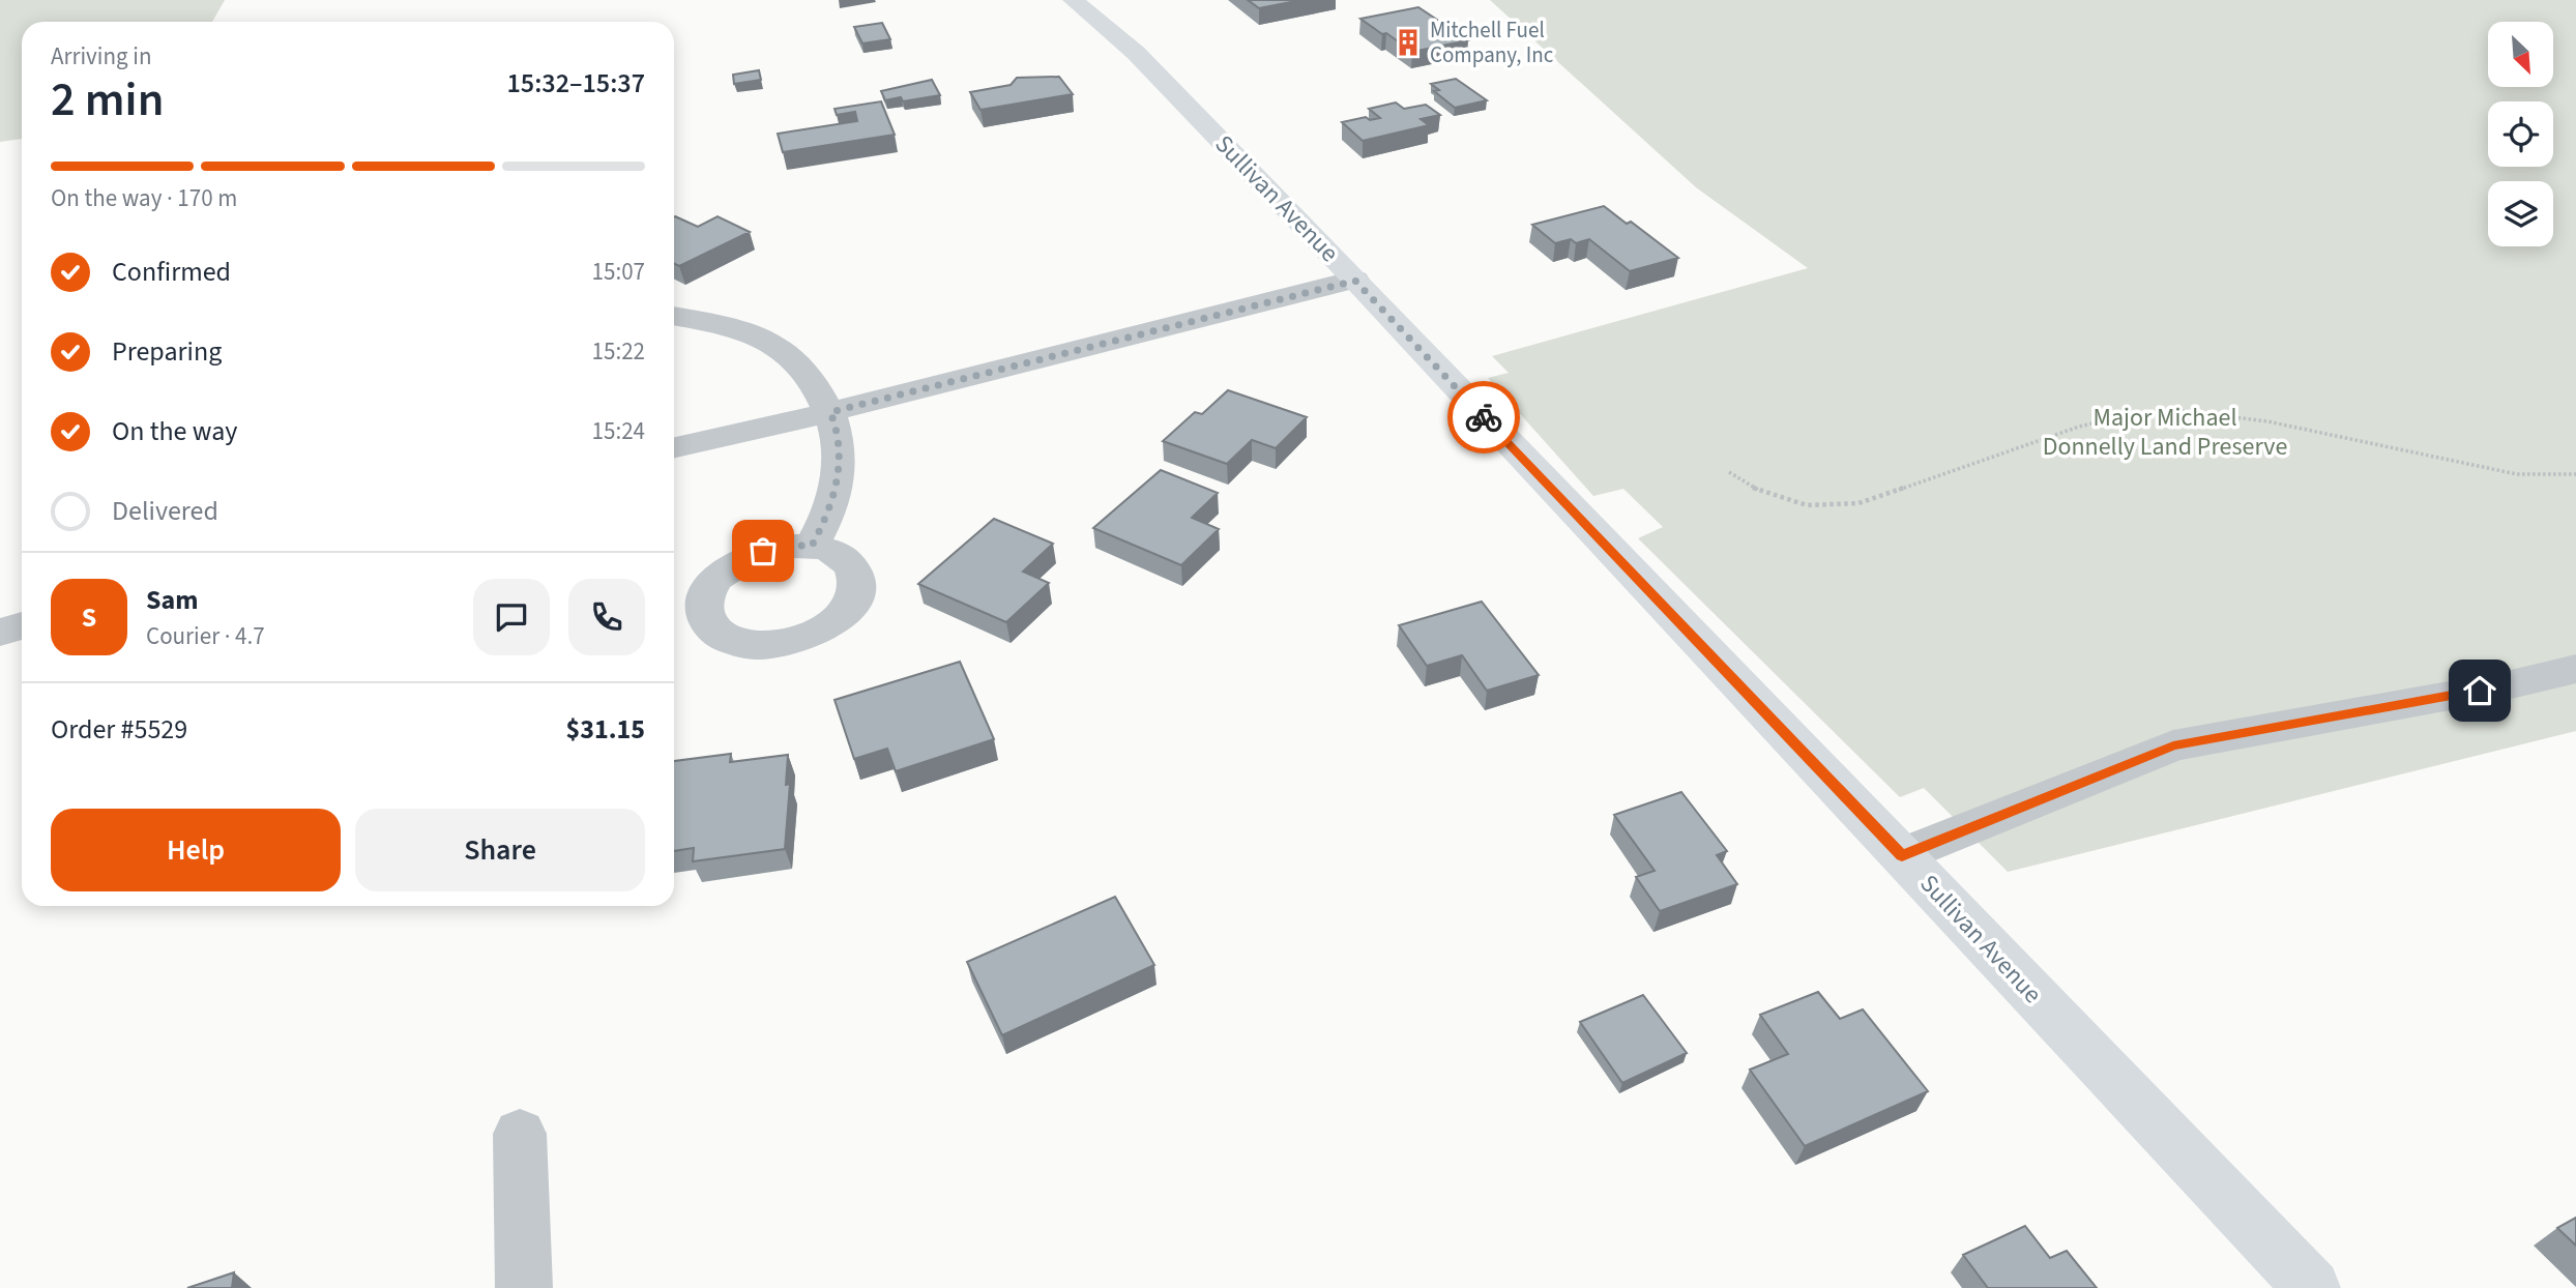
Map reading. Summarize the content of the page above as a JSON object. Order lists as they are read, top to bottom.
{
  "streets": {
    "main road": ["Sullivan Avenue"]
  },
  "parks": ["Major Michael Donnelly Land Preserve"],
  "places": {
    "building": ["Mitchell Fuel Company, Inc"]
  },
  "north": "bottom right",
  "page": {
    "heading": ["2 min", "Arriving in", "15:32–15:37"],
    "panel": [
      "Sam",
      "Courier · 4.7",
      "Order #5529",
      "$31.15"
    ],
    "bar": "On the way · 170 m",
    "list": [
      ["Confirmed", "15:07"],
      ["Preparing", "15:22"],
      ["On the way", "15:24"],
      "Delivered"
    ],
    "round": "S",
    "buttons": ["Help", "Share"]
  }
}
